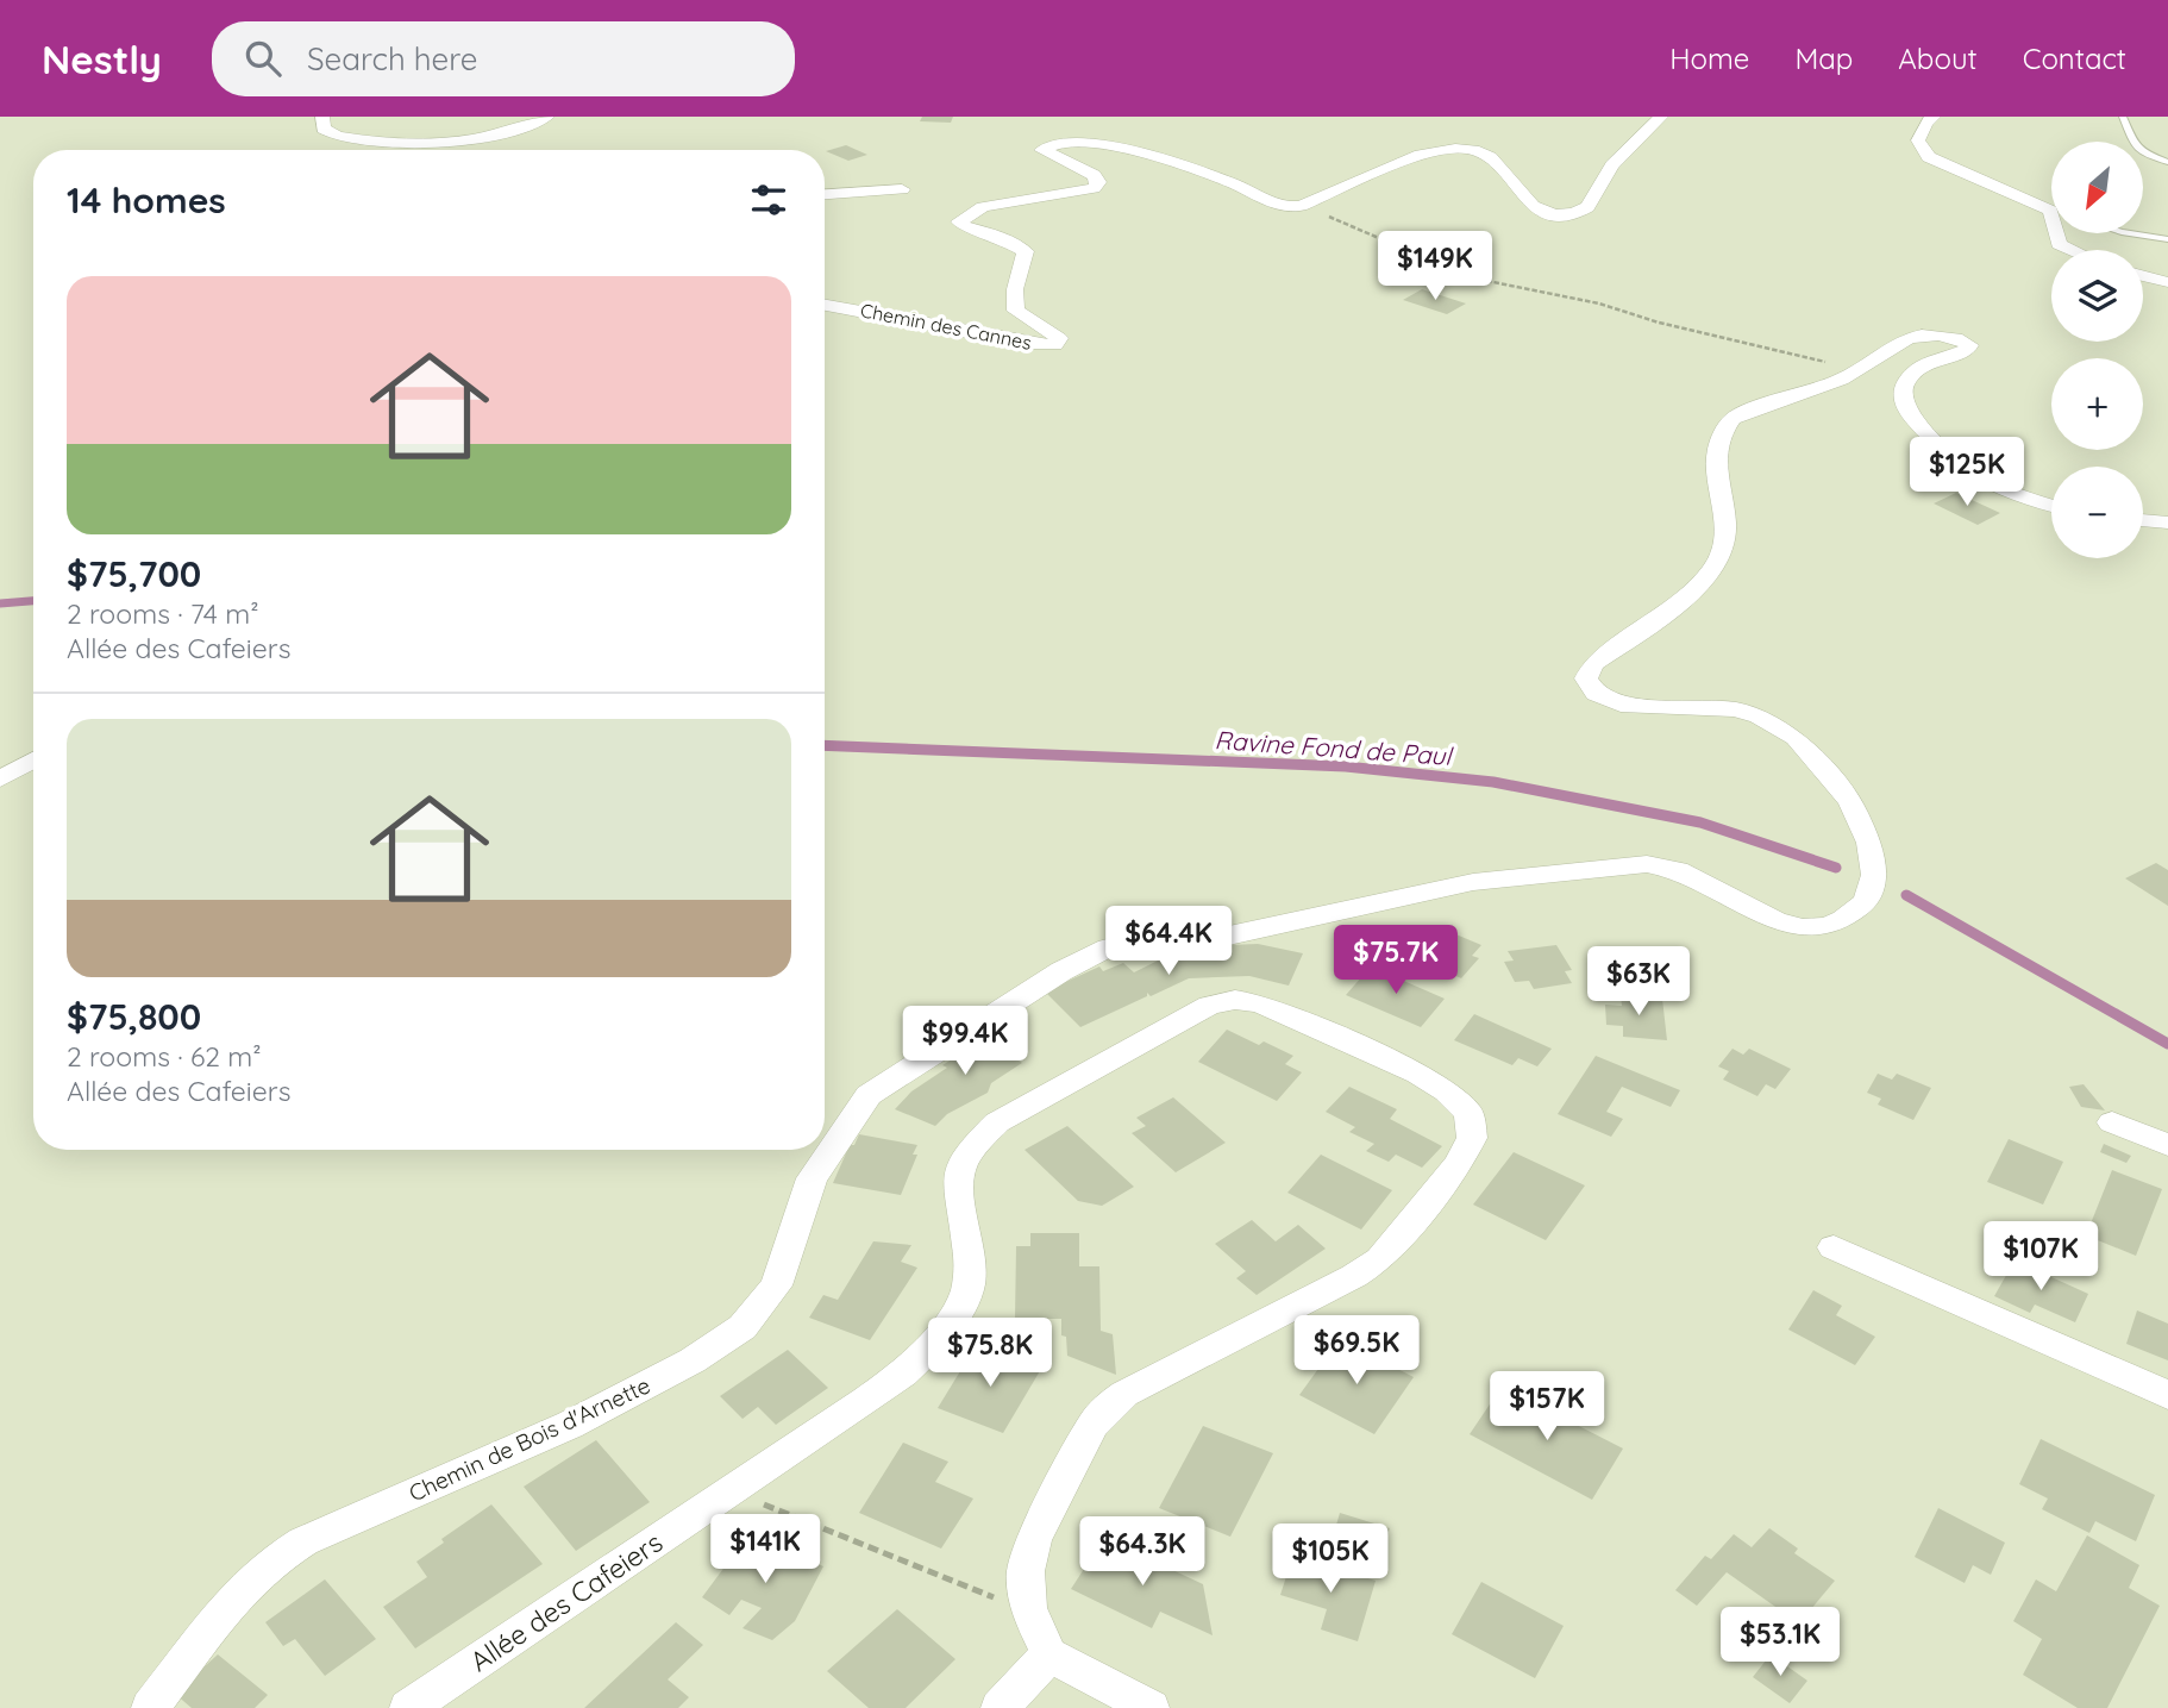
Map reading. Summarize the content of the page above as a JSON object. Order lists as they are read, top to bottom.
{
  "streets": {
    "street": ["Chemin des Cannes", "Chemin de Bois d'Arnette", "Allée des Cafeiers"]
  },
  "water": ["Ravine Fond de Paul"],
  "north": "bottom left",
  "page": {
    "header": "Nestly",
    "search": "Search here",
    "nav": [
      "Home",
      "Map",
      "About",
      "Contact"
    ],
    "map_buttons": ["+", "−"],
    "heading": "14 homes",
    "price": [
      "$149K",
      "$125K",
      "$64.4K",
      "$75.7K",
      "$63K",
      "$99.4K",
      "$107K",
      "$69.5K",
      "$75.8K",
      "$157K",
      "$141K",
      "$64.3K",
      "$105K",
      "$53.1K"
    ],
    "list": [
      {
        "name": "$75,700",
        "note": "2 rooms · 74 m² · Allée des Cafeiers"
      },
      {
        "name": "$75,800",
        "note": "2 rooms · 62 m² · Allée des Cafeiers"
      }
    ]
  }
}
